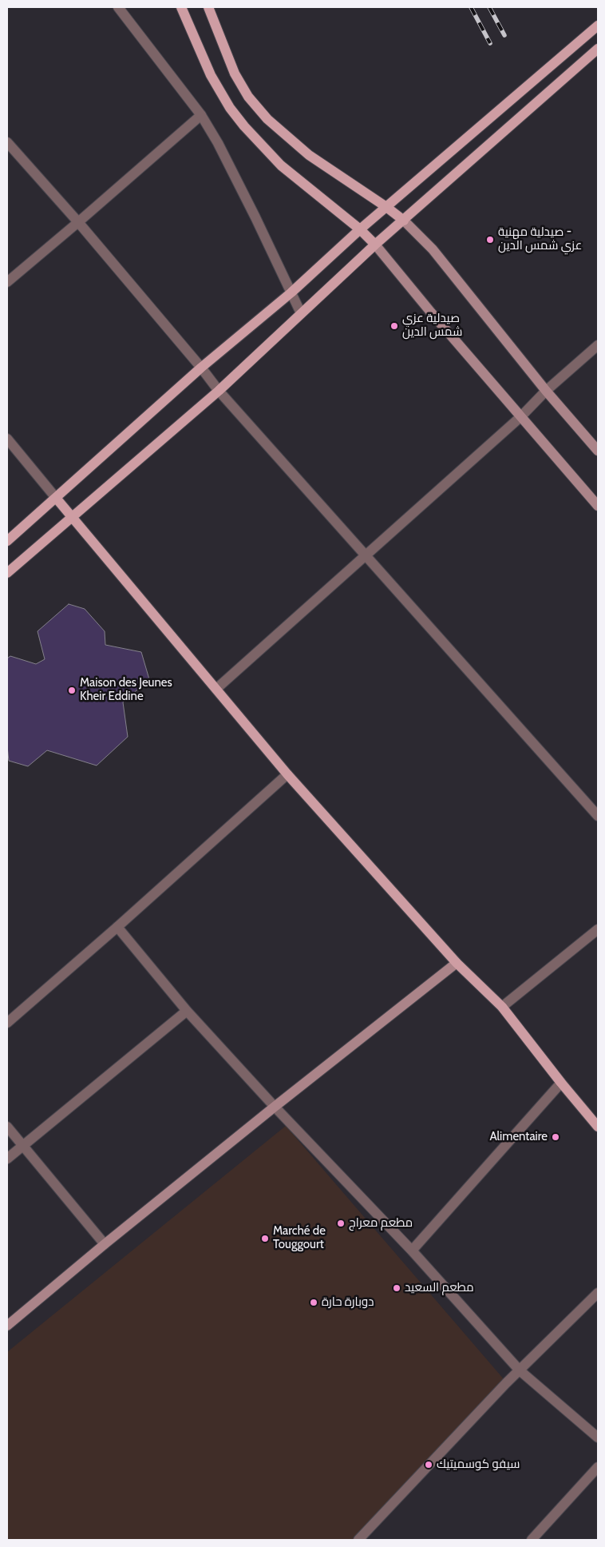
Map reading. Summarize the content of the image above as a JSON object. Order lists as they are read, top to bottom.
{
  "places": [
    "صيدلية مهنية - عزي شمس الدين",
    "صيدلية عزي شمس الدين",
    "Maison des Jeunes Kheir Eddine",
    "Alimentaire",
    "مطعم معراج",
    "Marché de Touggourt",
    "مطعم السعيد",
    "دوبارة حارة",
    "سيفو كوسميتيك"
  ]
}
